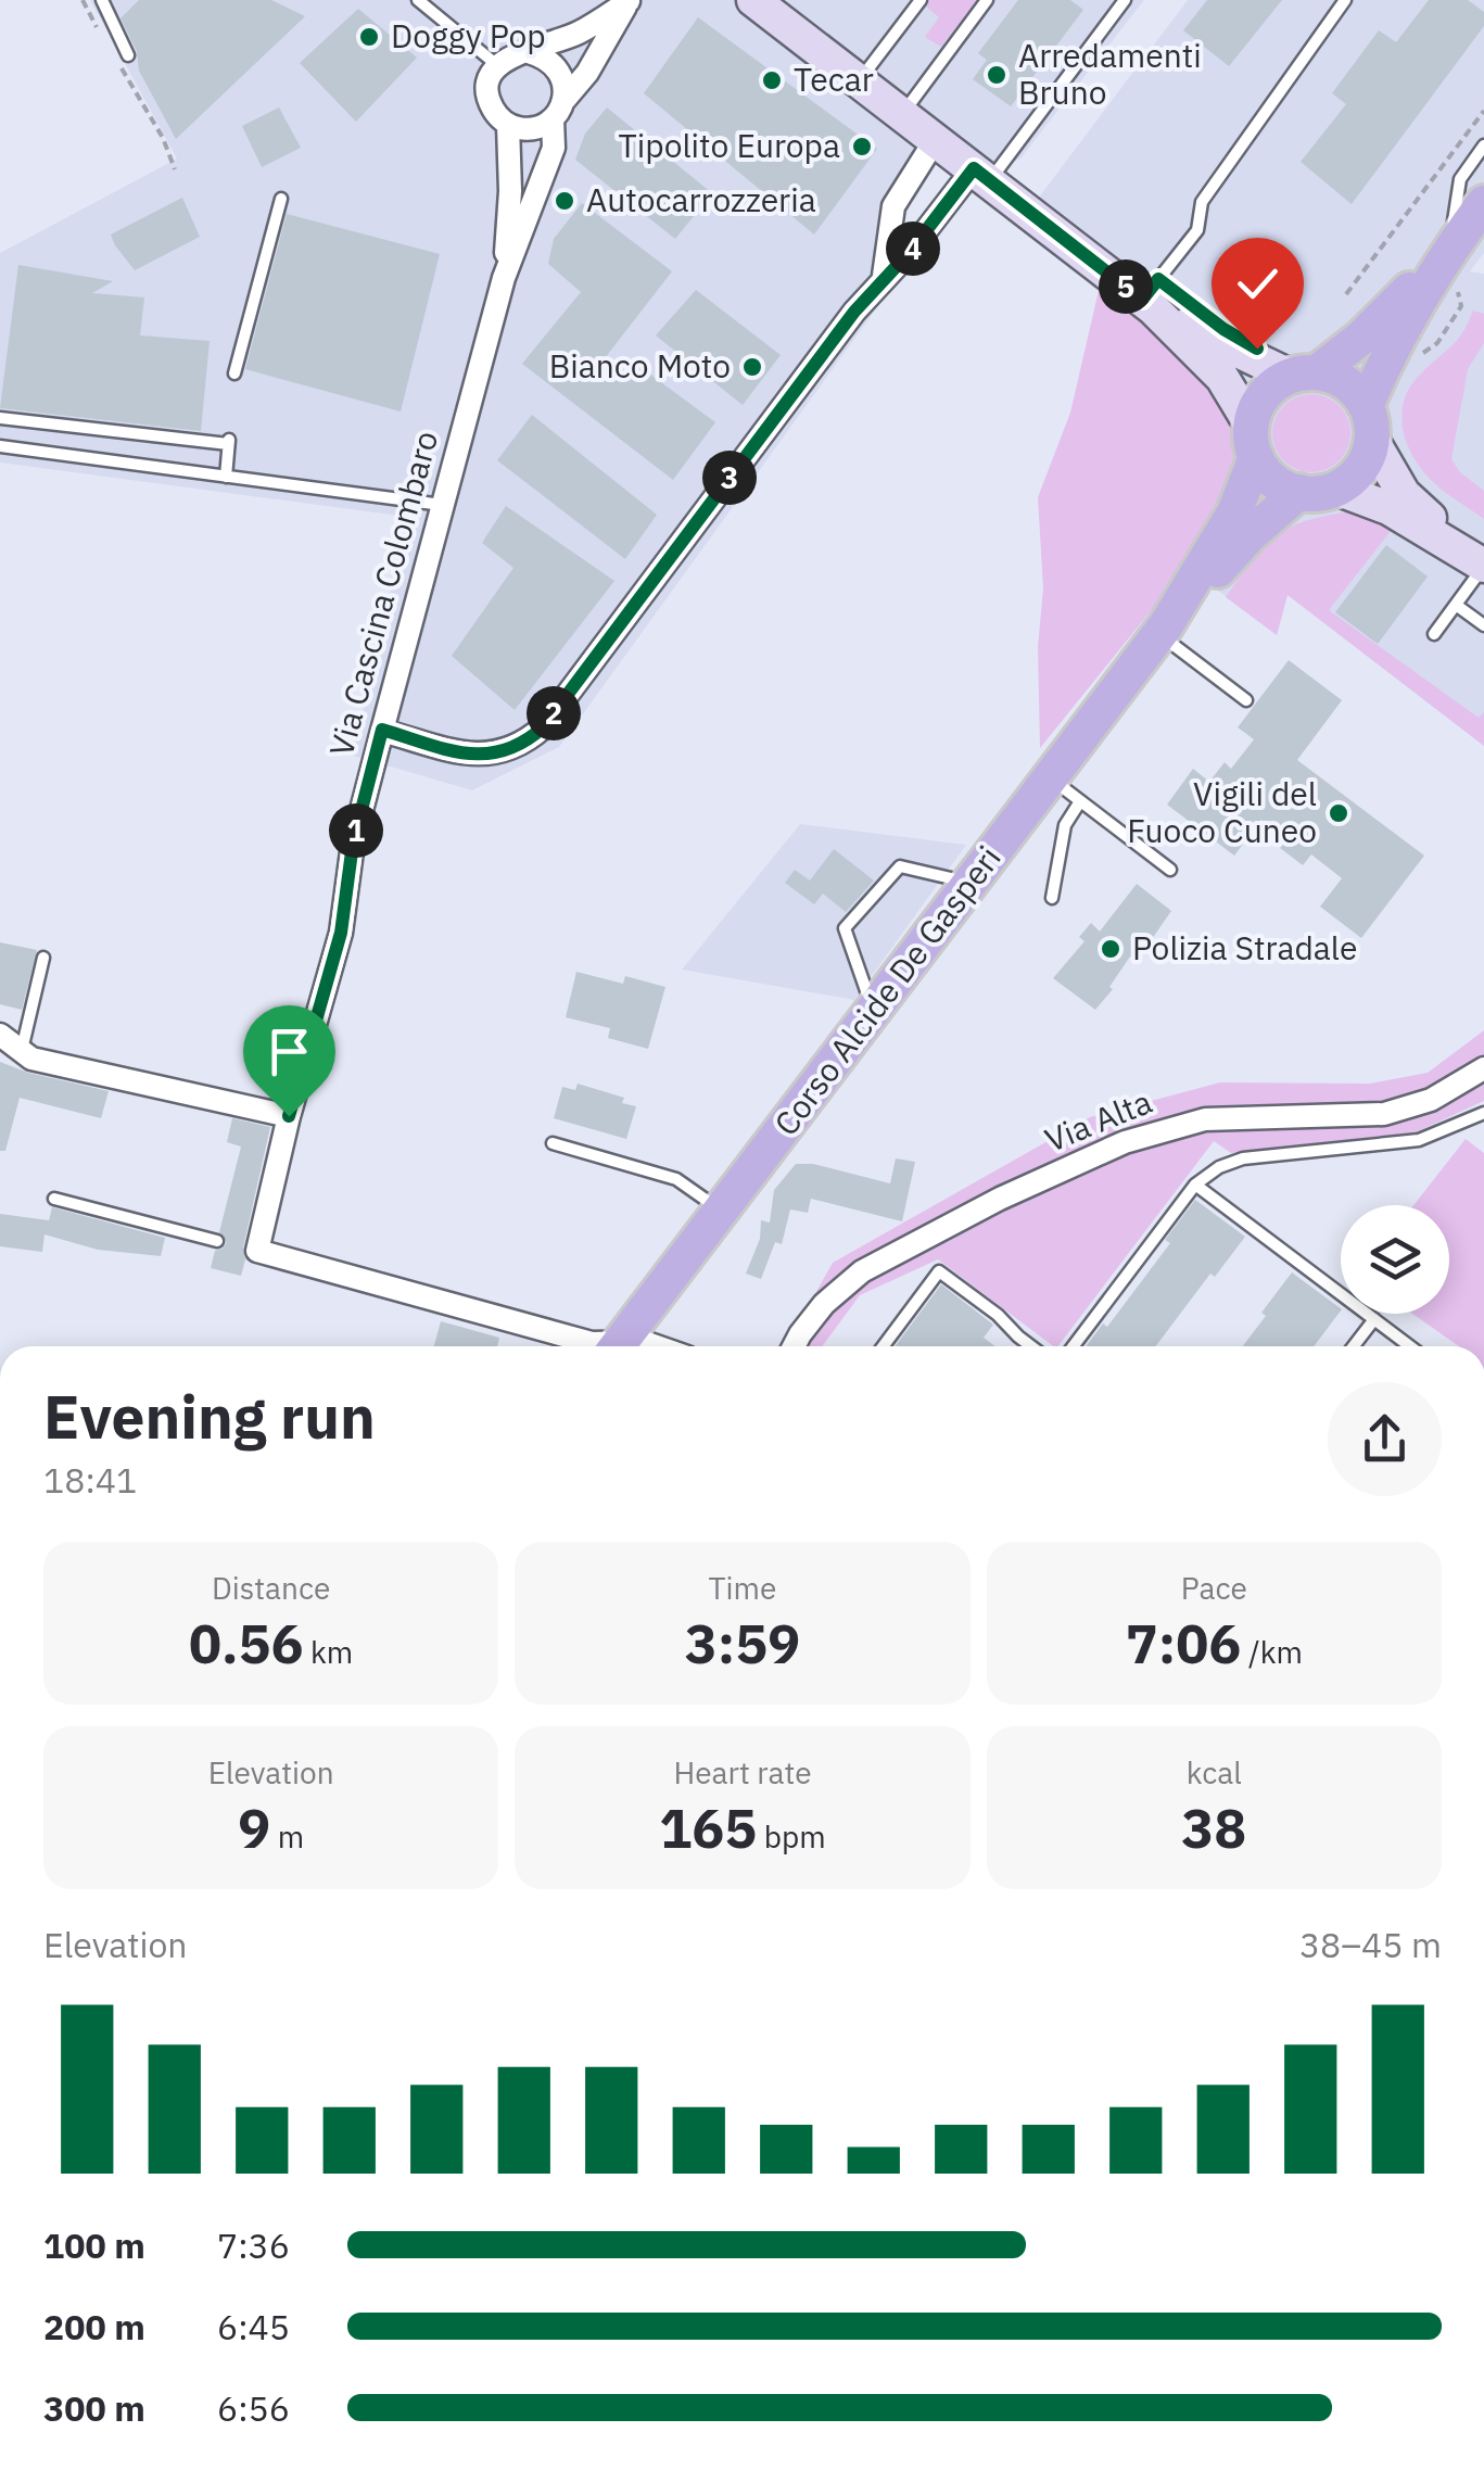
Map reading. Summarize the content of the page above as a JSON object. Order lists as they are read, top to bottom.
{
  "streets": {
    "main road": ["Corso Alcide De Gasperi"],
    "street": ["Via Cascina Colombaro", "Via Alta"]
  },
  "places": [
    "Doggy Pop",
    "Arredamenti Bruno",
    "Tecar",
    "Tipolito Europa",
    "Autocarrozzeria",
    "Bianco Moto",
    "Vigili del Fuoco Cuneo",
    "Polizia Stradale"
  ],
  "page": {
    "pins": [
      "4",
      "5",
      "3",
      "2",
      "1"
    ],
    "heading": ["Evening run", "18:41"],
    "stats": [
      ["Distance", "0.56 km"],
      ["Time", "3:59"],
      ["Pace", "7:06 /km"],
      ["Elevation", "9 m"],
      ["Heart rate", "165 bpm"],
      ["kcal", "38"]
    ],
    "chart": ["Elevation", "38–45 m"],
    "list": [
      {
        "name": "100 m",
        "note": "7:36"
      },
      {
        "name": "200 m",
        "note": "6:45"
      },
      {
        "name": "300 m",
        "note": "6:56"
      }
    ]
  }
}
